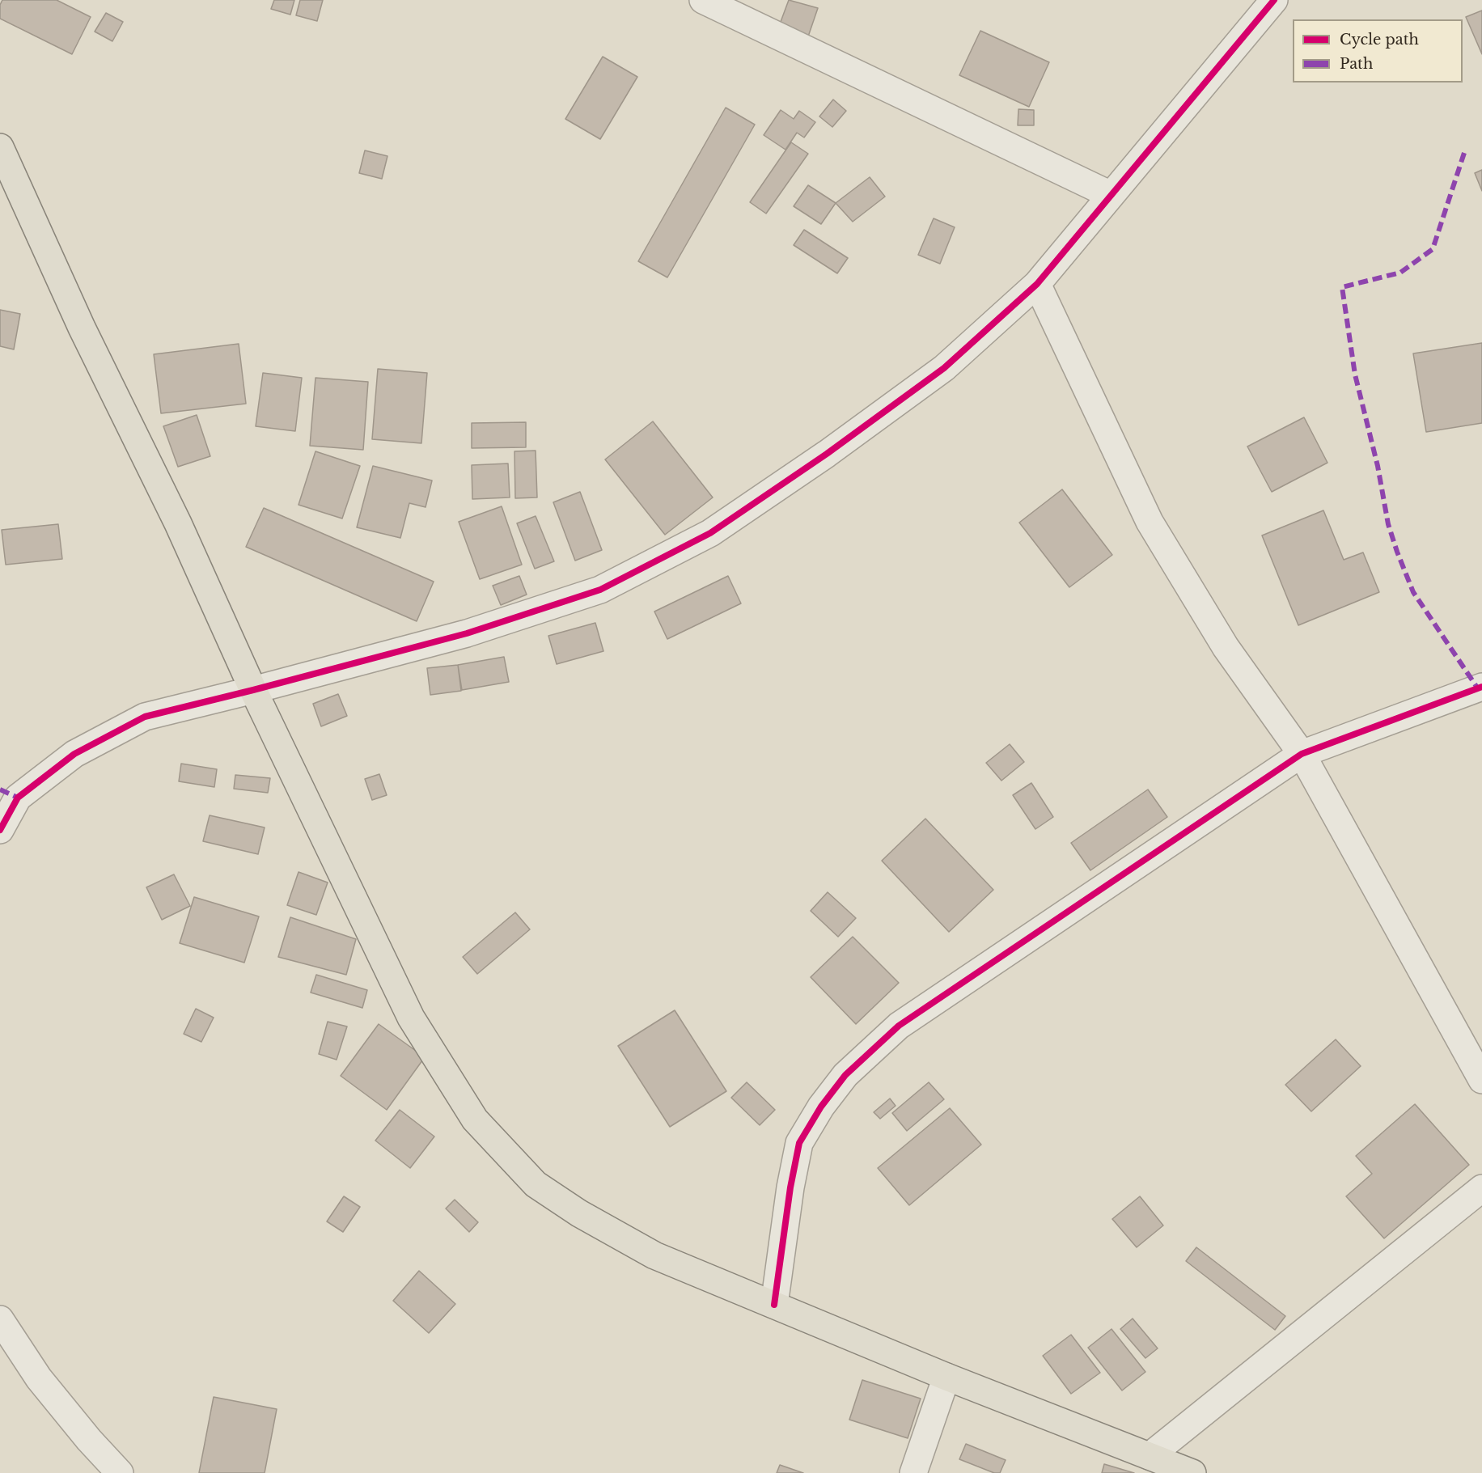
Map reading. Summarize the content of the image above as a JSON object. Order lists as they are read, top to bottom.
{
  "legend": ["Cycle path", "Path"]
}
